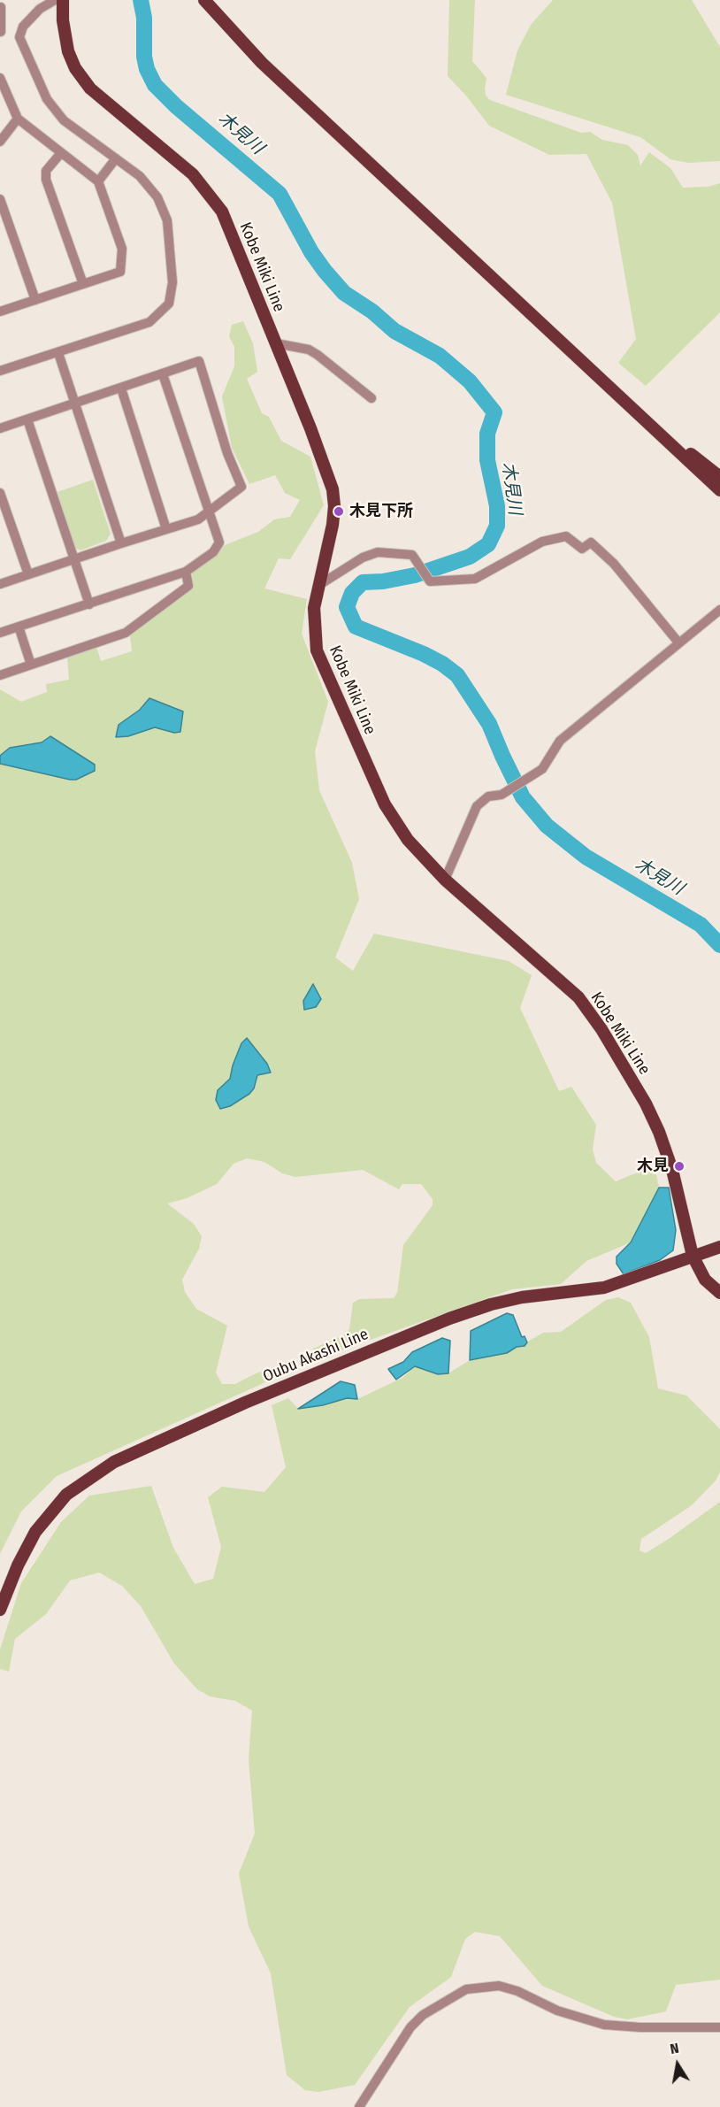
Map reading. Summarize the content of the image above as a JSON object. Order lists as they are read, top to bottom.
{
  "streets": {
    "main road": ["Kobe Miki Line", "Oubu Akashi Line"]
  },
  "crossings": [
    ["Kobe Miki Line", "Oubu Akashi Line"]
  ],
  "water": ["木見川"],
  "places": ["木見下所", "木見"],
  "north": "top"
}
